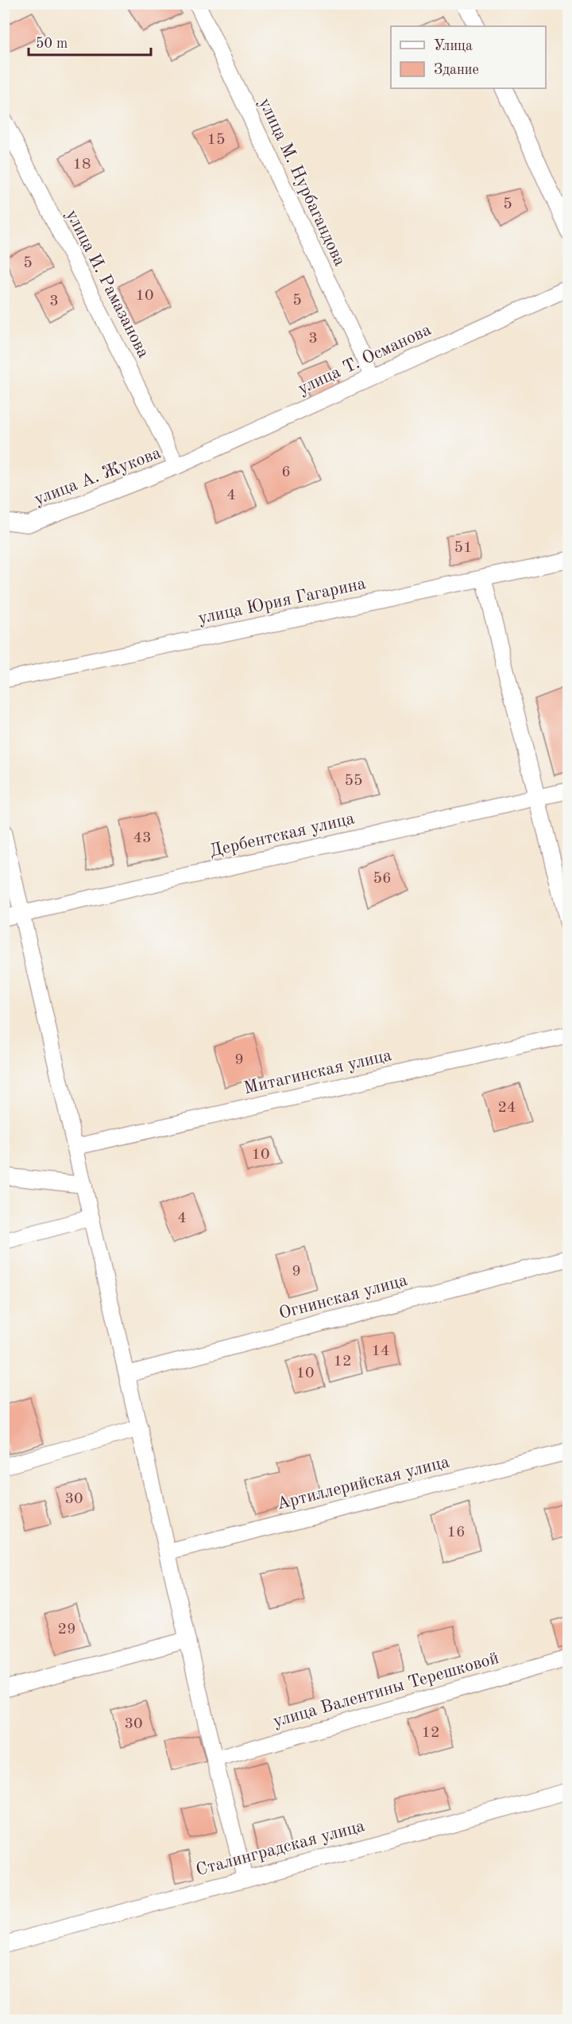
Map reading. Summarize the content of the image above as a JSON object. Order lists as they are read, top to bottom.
{
  "streets": {
    "street": [
      "улица М. Нурбагандова",
      "улица И. Рамазанова",
      "улица Т. Османова",
      "улица А. Жукова",
      "улица Юрия Гагарина",
      "Дербентская улица",
      "Митагинская улица",
      "Огнинская улица",
      "Артиллерийская улица",
      "улица Валентины Терешковой",
      "Сталинградская улица"
    ]
  },
  "crossings": [
    ["улица М. Нурбагандова", "улица Т. Османова"],
    ["улица И. Рамазанова", "улица Т. Османова"],
    ["улица И. Рамазанова", "улица А. Жукова"],
    ["улица Т. Османова", "улица А. Жукова"]
  ],
  "house_numbers": [
    "15",
    "18",
    "5",
    "5",
    "10",
    "5",
    "3",
    "3",
    "6",
    "4",
    "51",
    "55",
    "43",
    "56",
    "9",
    "24",
    "10",
    "4",
    "9",
    "14",
    "12",
    "10",
    "30",
    "16",
    "29",
    "30",
    "12"
  ],
  "legend": ["Улица", "Здание"],
  "scale_bar": "50 m"
}
